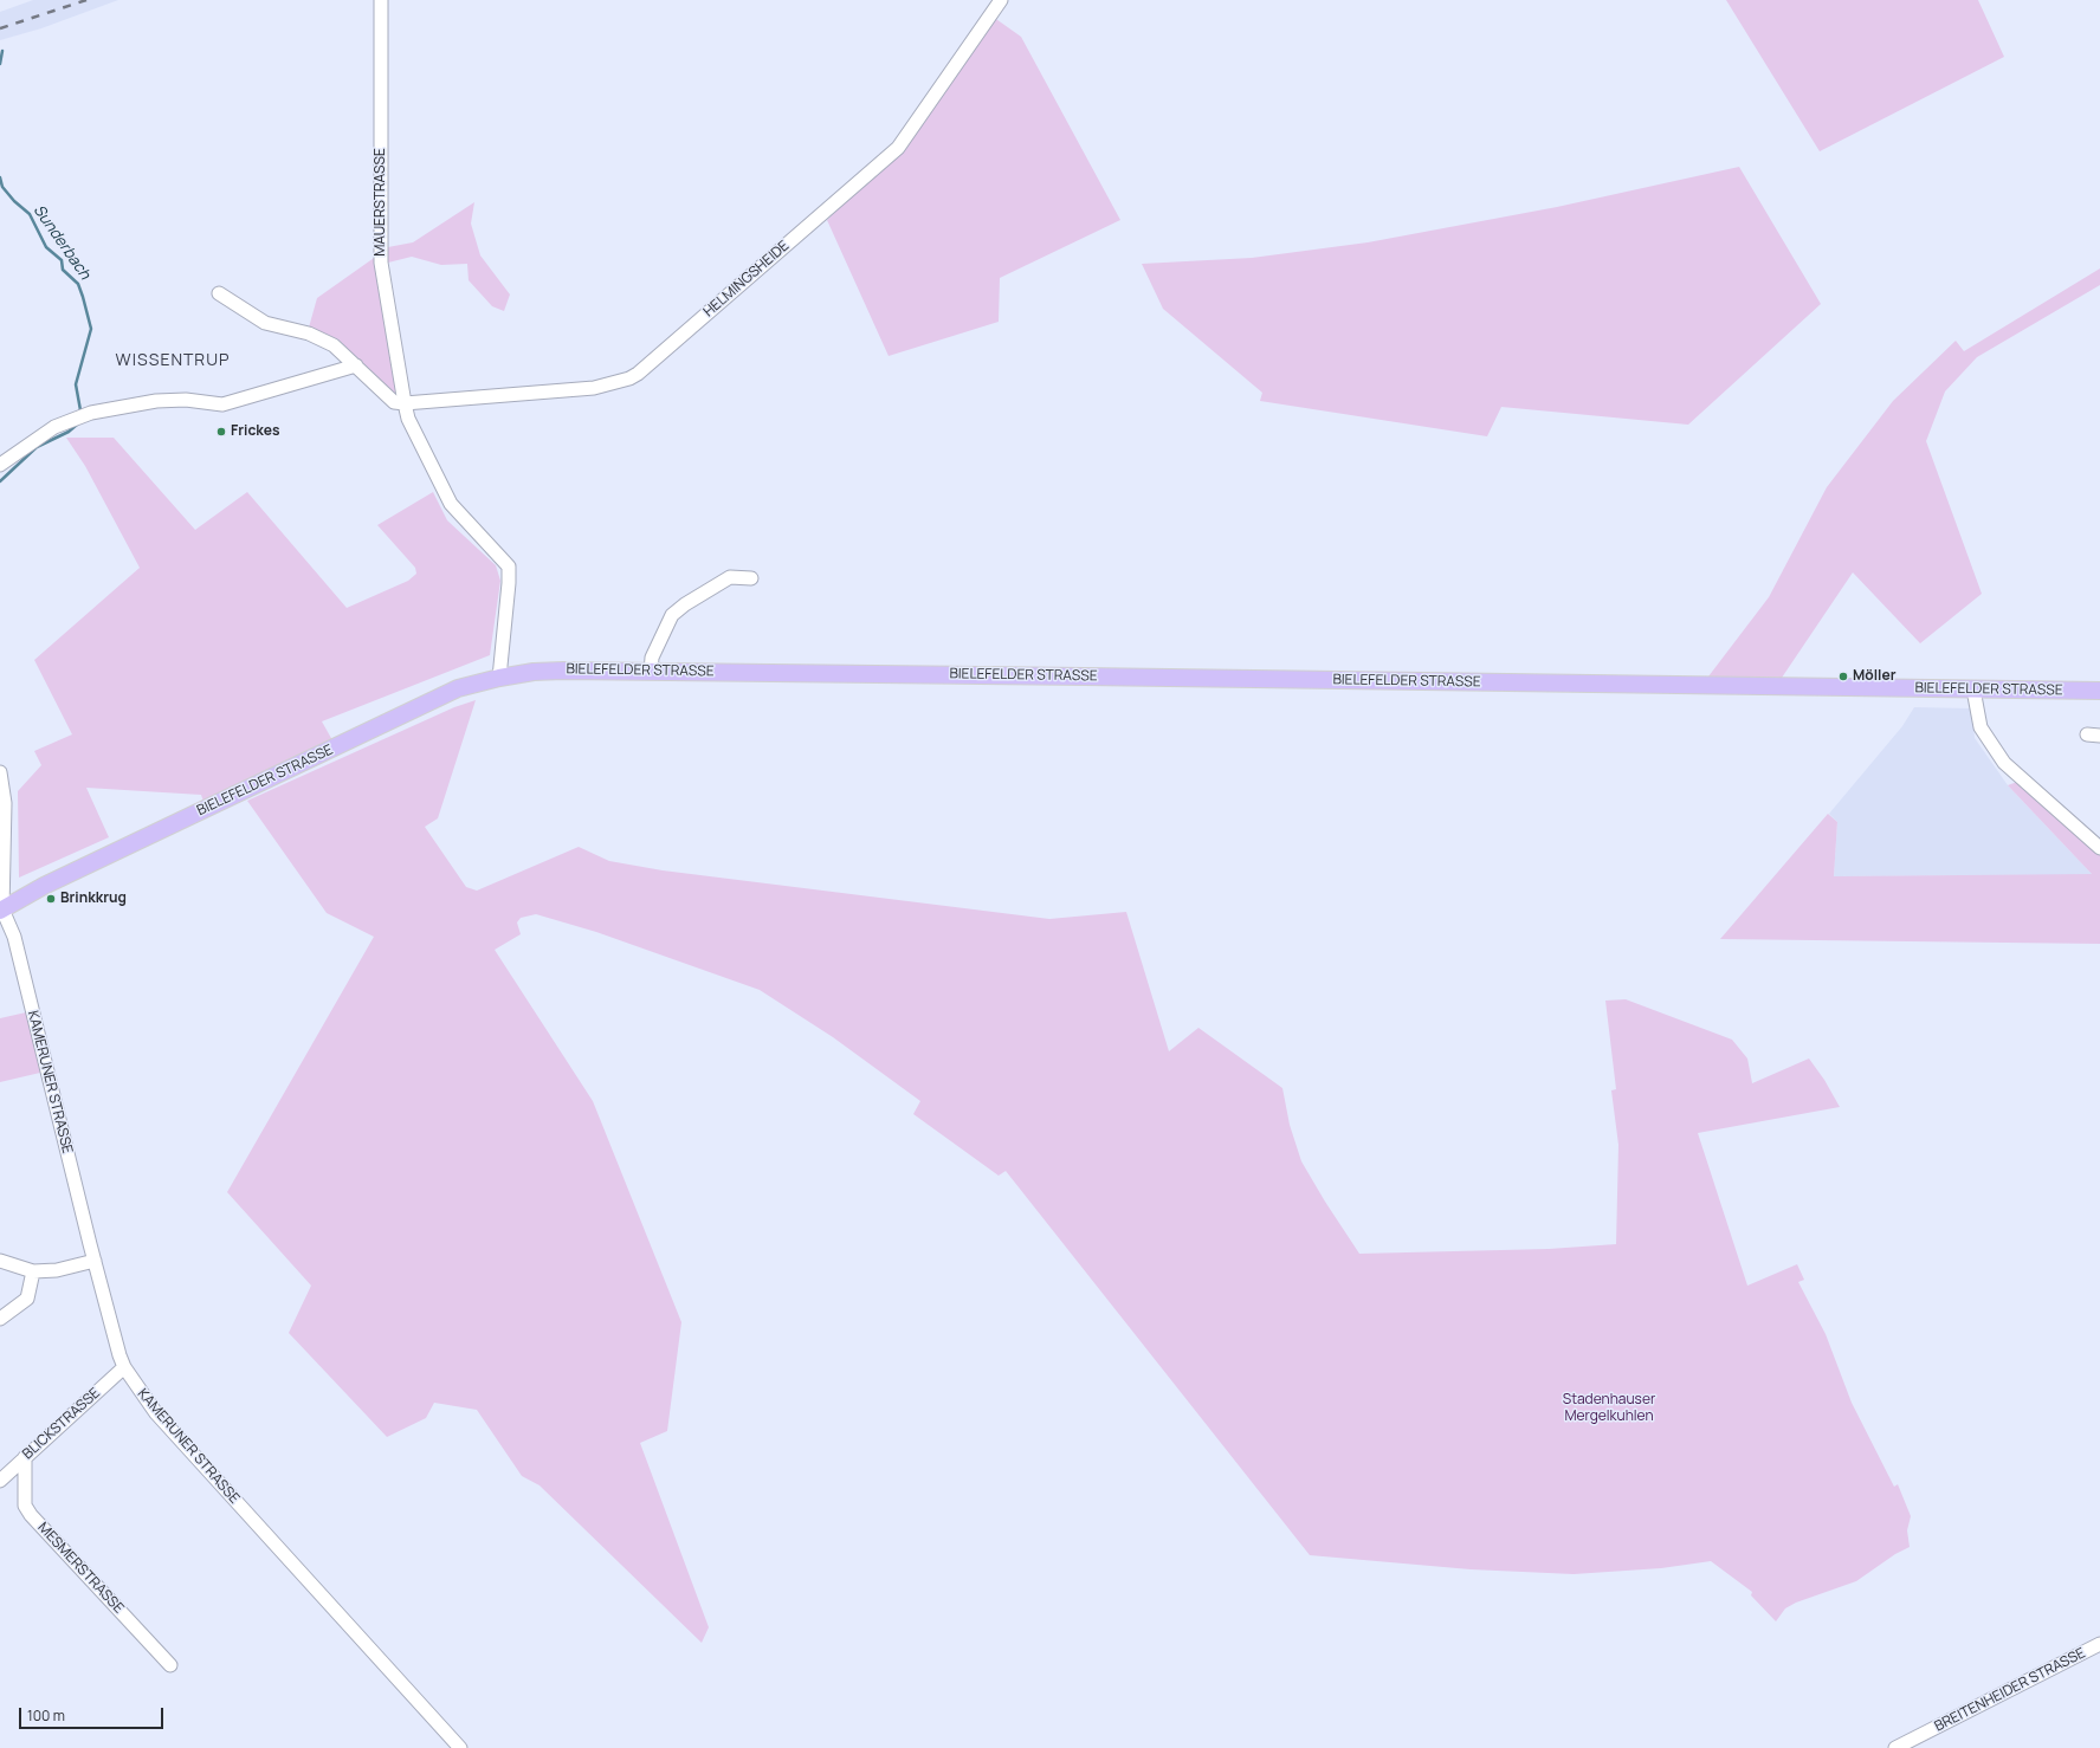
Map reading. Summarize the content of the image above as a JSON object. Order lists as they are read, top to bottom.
{
  "streets": {
    "main road": ["BIELEFELDER STRASSE"],
    "street": [
      "MAUERSTRASSE",
      "HELMINGSHEIDE",
      "KAMERUNER STRASSE",
      "BLICKSTRASSE",
      "MESMERSTRASSE",
      "BREITENHEIDER STRASSE"
    ]
  },
  "crossings": [
    ["MAUERSTRASSE", "HELMINGSHEIDE"],
    ["MAUERSTRASSE", "BIELEFELDER STRASSE"],
    ["BIELEFELDER STRASSE", "KAMERUNER STRASSE"],
    ["KAMERUNER STRASSE", "BLICKSTRASSE"],
    ["BLICKSTRASSE", "MESMERSTRASSE"]
  ],
  "districts": ["WISSENTRUP"],
  "water": ["Sunderbach"],
  "parks": ["Stadenhauser Mergelkuhlen"],
  "places": ["Frickes", "Möller", "Brinkkrug"],
  "scale_bar": "100 m"
}
